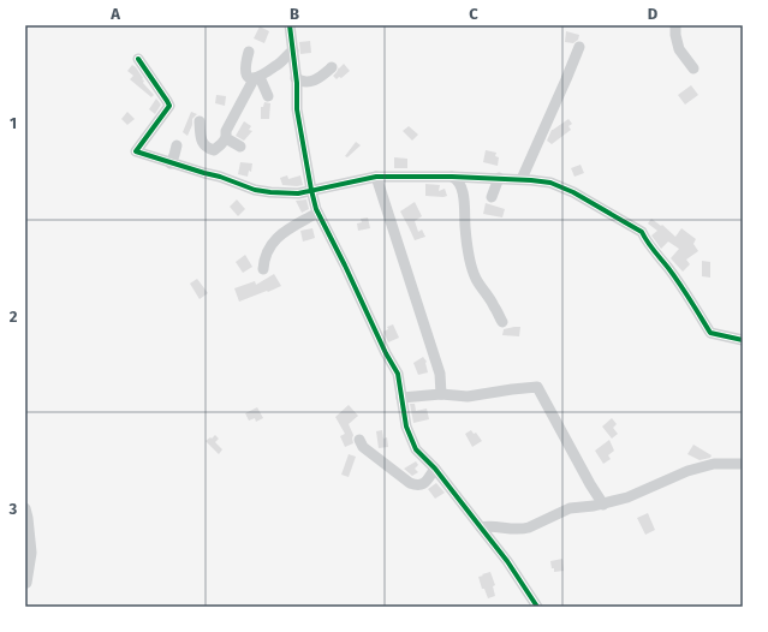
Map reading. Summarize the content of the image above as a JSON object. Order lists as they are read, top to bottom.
{
  "grid": {
    "columns": [
      "A",
      "B",
      "C",
      "D"
    ],
    "rows": ["1", "2", "3"]
  }
}
